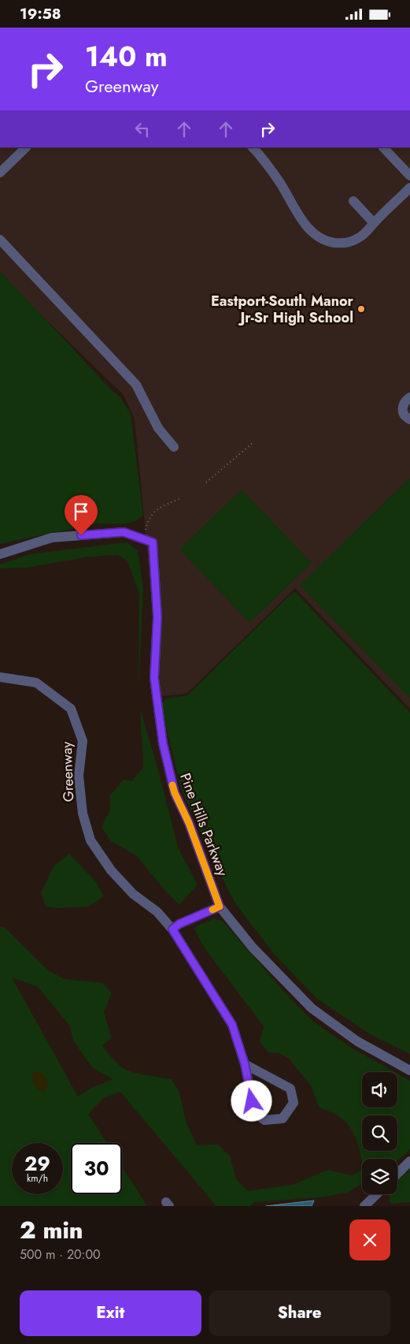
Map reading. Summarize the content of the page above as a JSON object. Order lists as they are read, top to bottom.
{
  "streets": {
    "street": ["Greenway", "Pine Hills Parkway"]
  },
  "places": ["Eastport-South Manor Jr-Sr High School"],
  "page": {
    "status": "19:58",
    "turn": ["140 m", "Greenway"],
    "speed": "29 km/h",
    "limit": "30",
    "heading": ["2 min", "500 m · 20:00"],
    "buttons": ["Exit", "Share"]
  }
}
